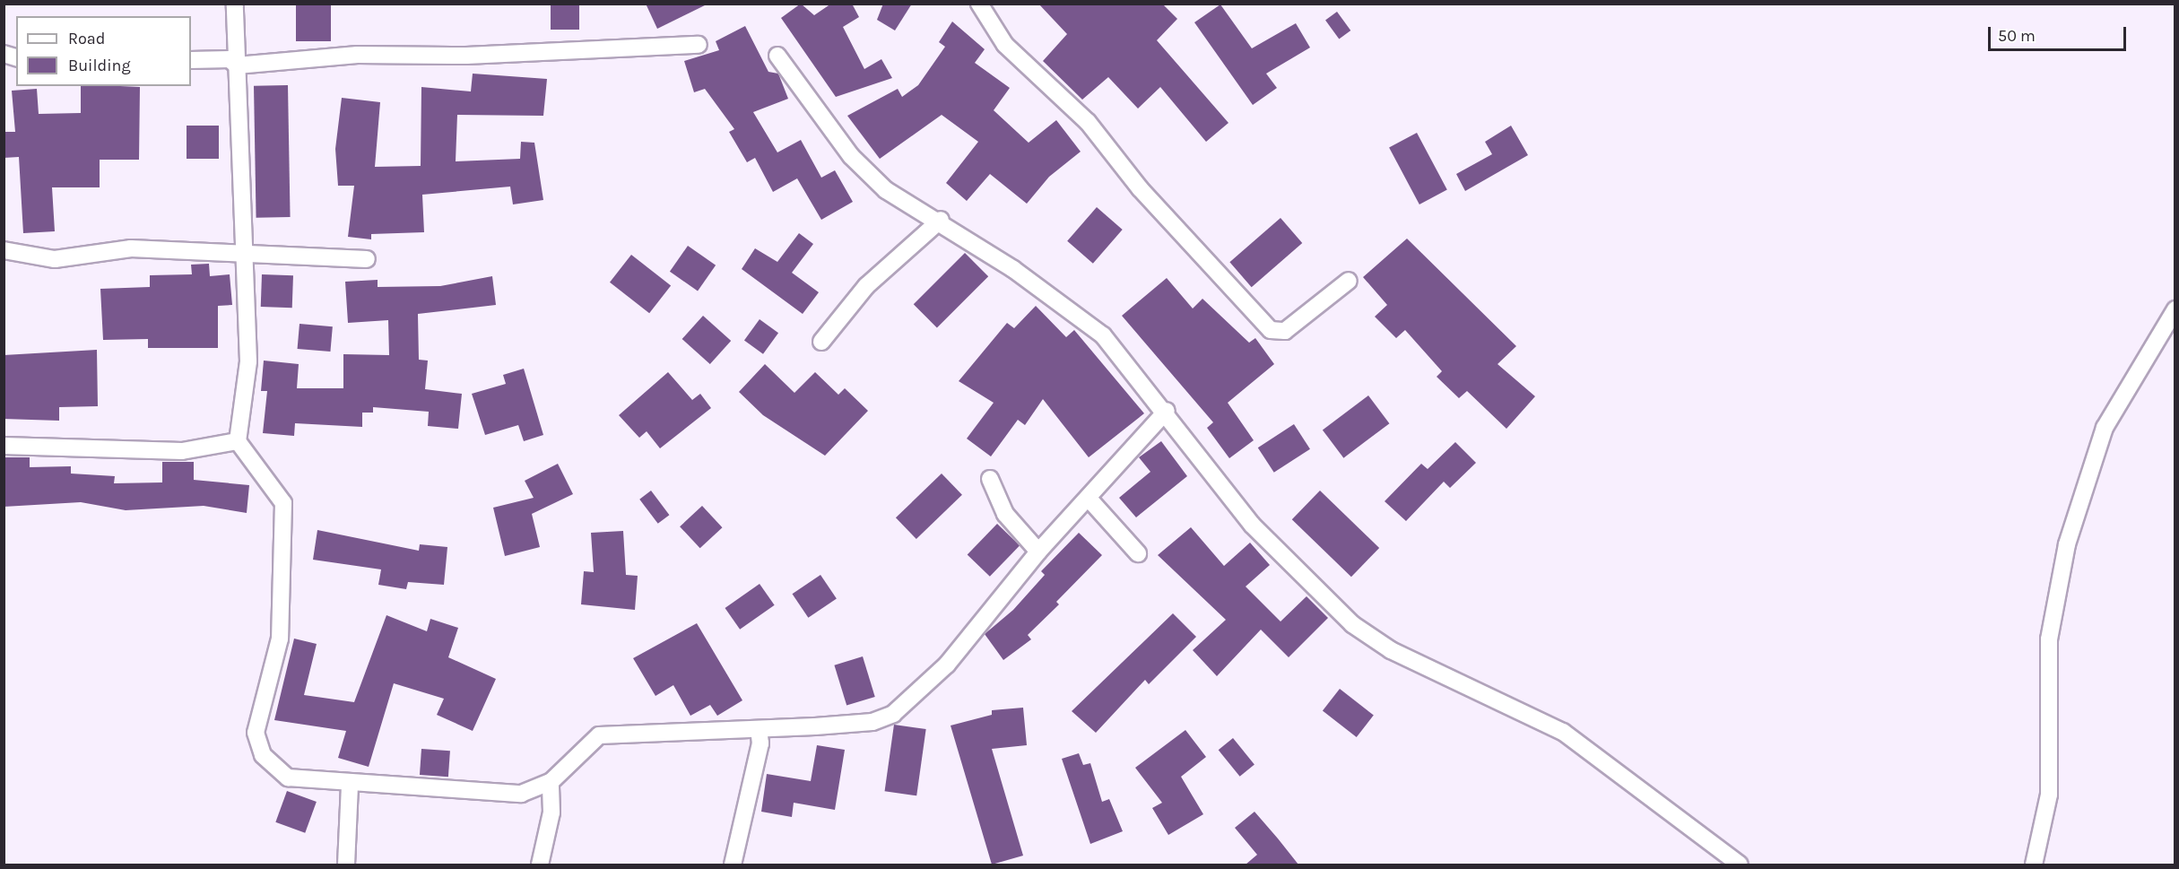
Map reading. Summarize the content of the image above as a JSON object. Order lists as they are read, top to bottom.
{
  "legend": ["Road", "Building"],
  "scale_bar": "50 m"
}
